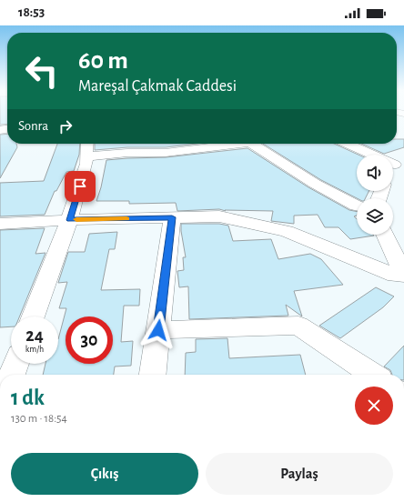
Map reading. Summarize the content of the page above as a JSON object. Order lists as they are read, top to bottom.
{
  "page": {
    "status": "18:53",
    "turn": ["60 m", "Mareşal Çakmak Caddesi"],
    "then": "Sonra",
    "speed": "24 km/h",
    "limit": "30",
    "heading": ["1 dk", "130 m · 18:54"],
    "buttons": ["Çıkış", "Paylaş"]
  }
}
